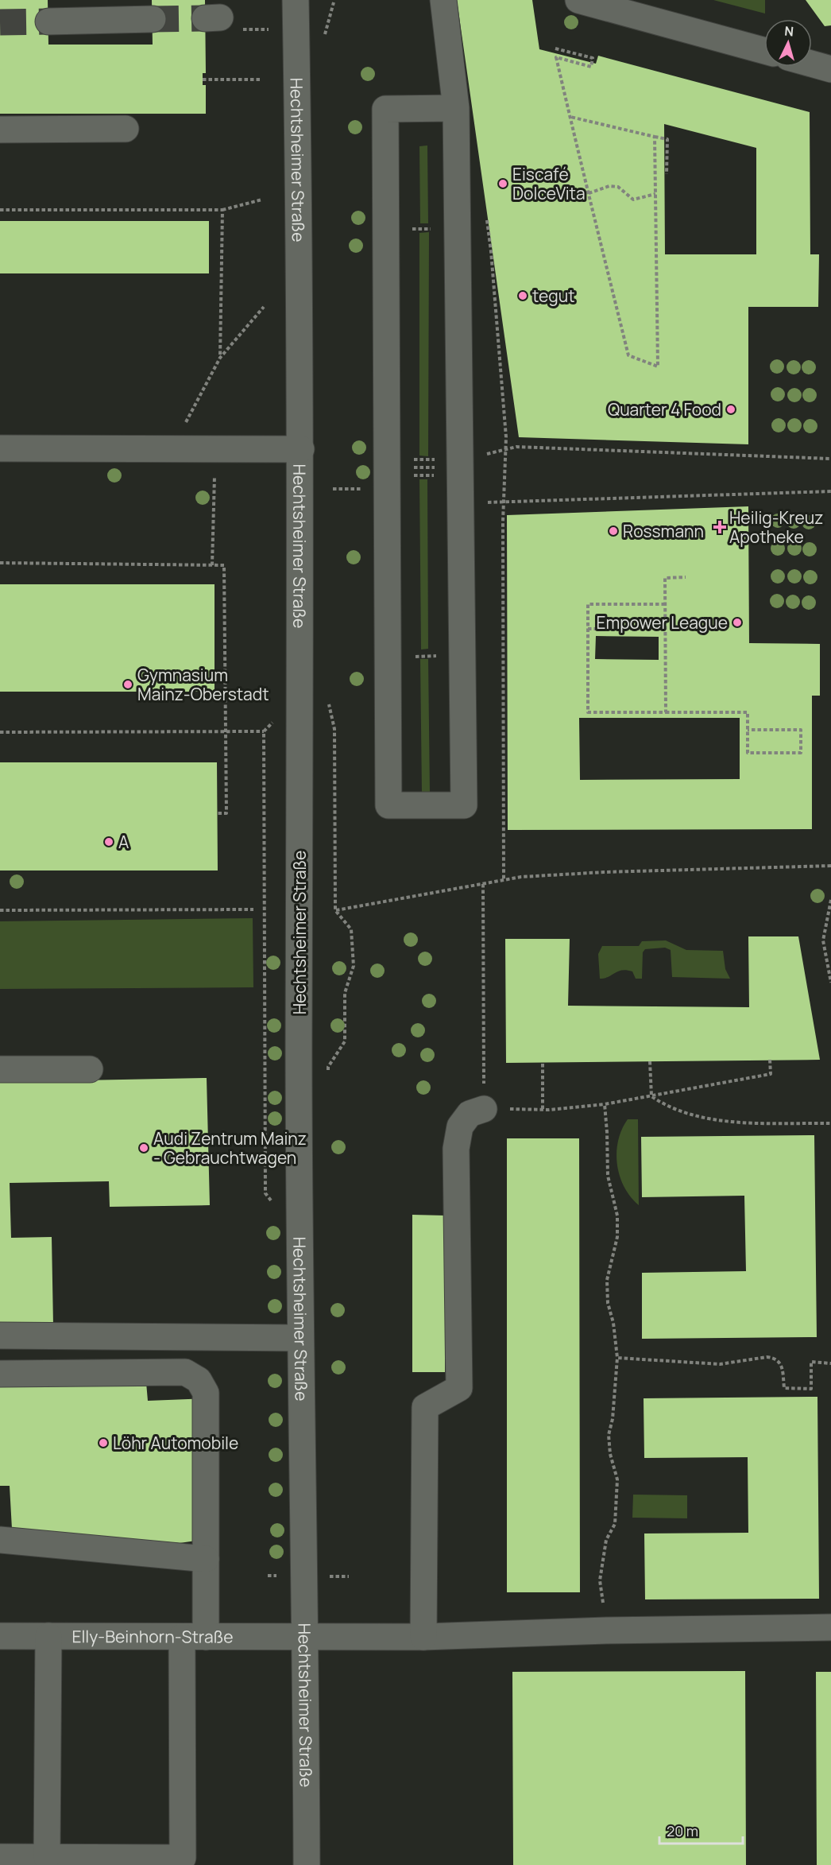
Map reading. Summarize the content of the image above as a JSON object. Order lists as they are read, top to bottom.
{
  "streets": {
    "street": ["Hechtsheimer Straße", "Elly-Beinhorn-Straße"]
  },
  "crossings": [
    ["Hechtsheimer Straße", "Elly-Beinhorn-Straße"]
  ],
  "places": {
    "other": [
      "Eiscafé DolceVita",
      "tegut",
      "Quarter 4 Food",
      "Rossmann",
      "Empower League",
      "Gymnasium Mainz-Oberstadt",
      "A",
      "Audi Zentrum Mainz - Gebrauchtwagen",
      "Löhr Automobile"
    ],
    "health": ["Heilig-Kreuz Apotheke"]
  },
  "scale_bar": "20 m",
  "north": "top"
}
